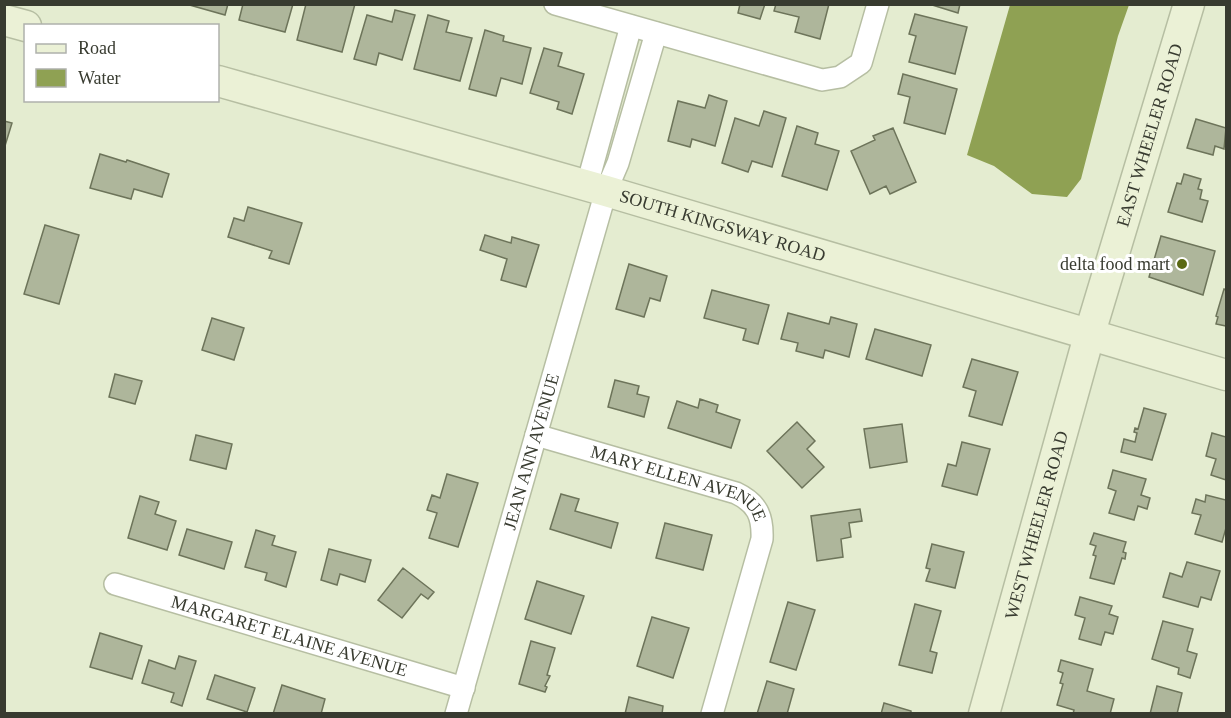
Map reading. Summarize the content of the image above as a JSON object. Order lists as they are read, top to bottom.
{
  "streets": {
    "street": [
      "EAST WHEELER ROAD",
      "SOUTH KINGSWAY ROAD",
      "JEAN ANN AVENUE",
      "MARY ELLEN AVENUE",
      "WEST WHEELER ROAD",
      "MARGARET ELAINE AVENUE"
    ]
  },
  "crossings": [
    ["EAST WHEELER ROAD", "SOUTH KINGSWAY ROAD"],
    ["EAST WHEELER ROAD", "WEST WHEELER ROAD"],
    ["SOUTH KINGSWAY ROAD", "JEAN ANN AVENUE"],
    ["SOUTH KINGSWAY ROAD", "WEST WHEELER ROAD"],
    ["JEAN ANN AVENUE", "MARY ELLEN AVENUE"],
    ["JEAN ANN AVENUE", "MARGARET ELAINE AVENUE"]
  ],
  "places": ["delta food mart"],
  "legend": ["Road", "Water"]
}
